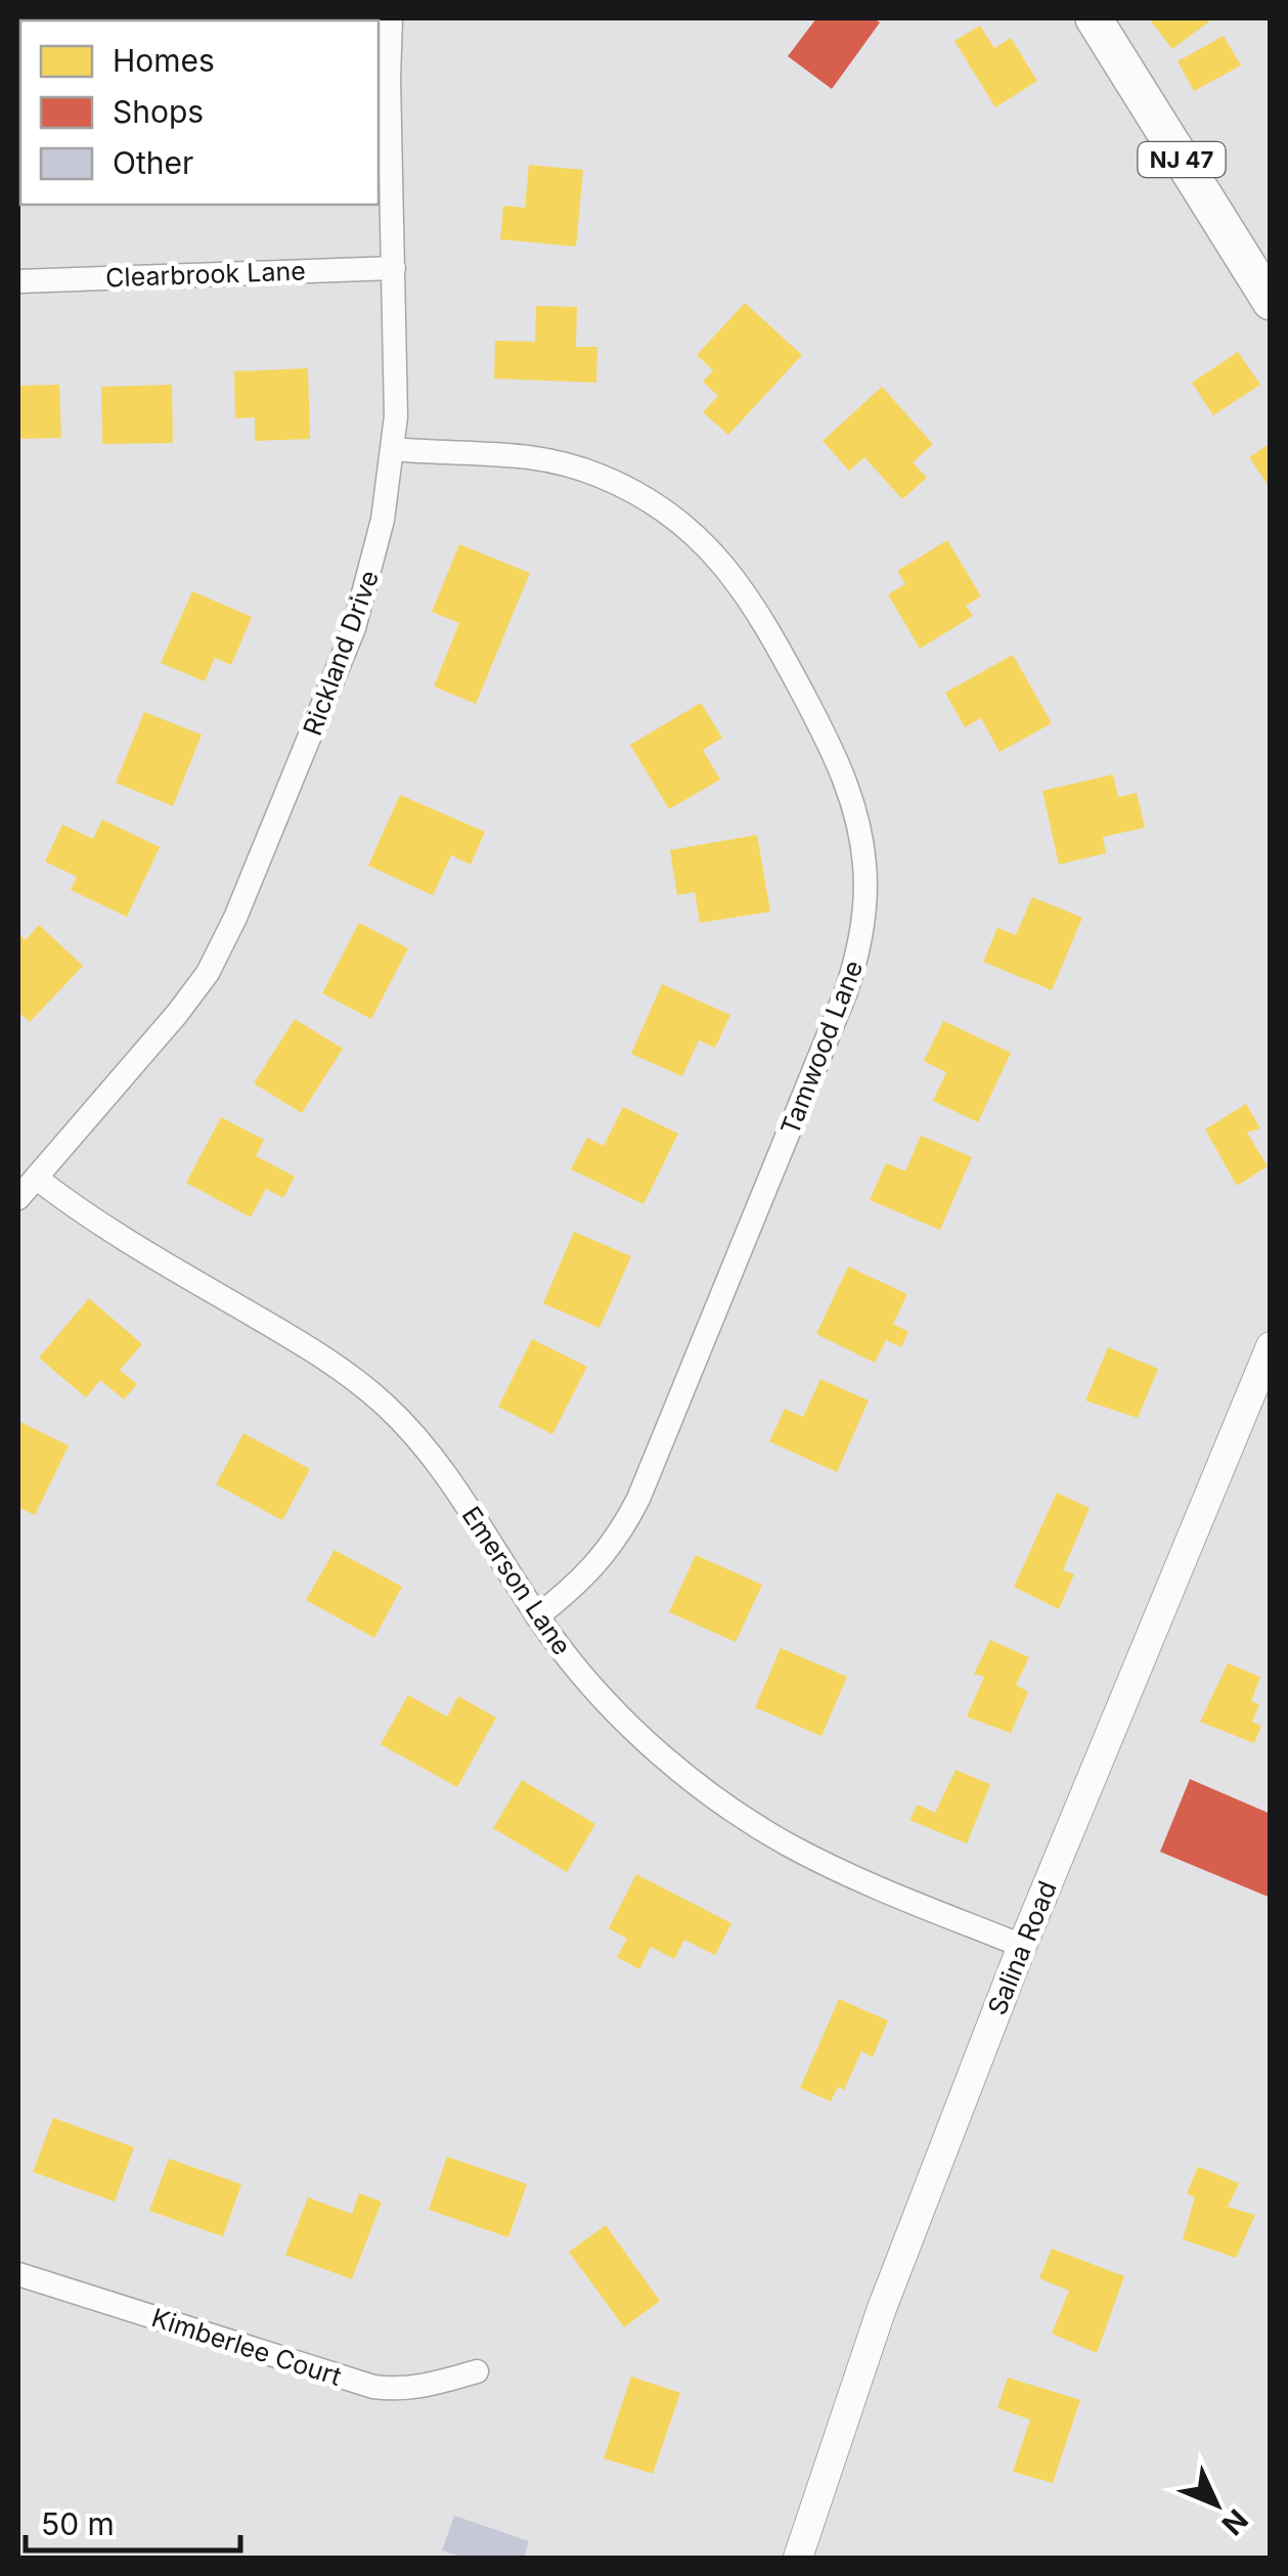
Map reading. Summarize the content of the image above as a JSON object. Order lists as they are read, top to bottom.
{
  "streets": {
    "main road": ["NJ 47"],
    "street": [
      "Clearbrook Lane",
      "Rickland Drive",
      "Tamwood Lane",
      "Emerson Lane",
      "Salina Road",
      "Kimberlee Court"
    ]
  },
  "crossings": [
    ["Clearbrook Lane", "Rickland Drive"],
    ["Rickland Drive", "Tamwood Lane"],
    ["Rickland Drive", "Emerson Lane"],
    ["Tamwood Lane", "Emerson Lane"],
    ["Emerson Lane", "Salina Road"]
  ],
  "legend": ["Homes", "Shops", "Other"],
  "scale_bar": "50 m",
  "north": "bottom right"
}
